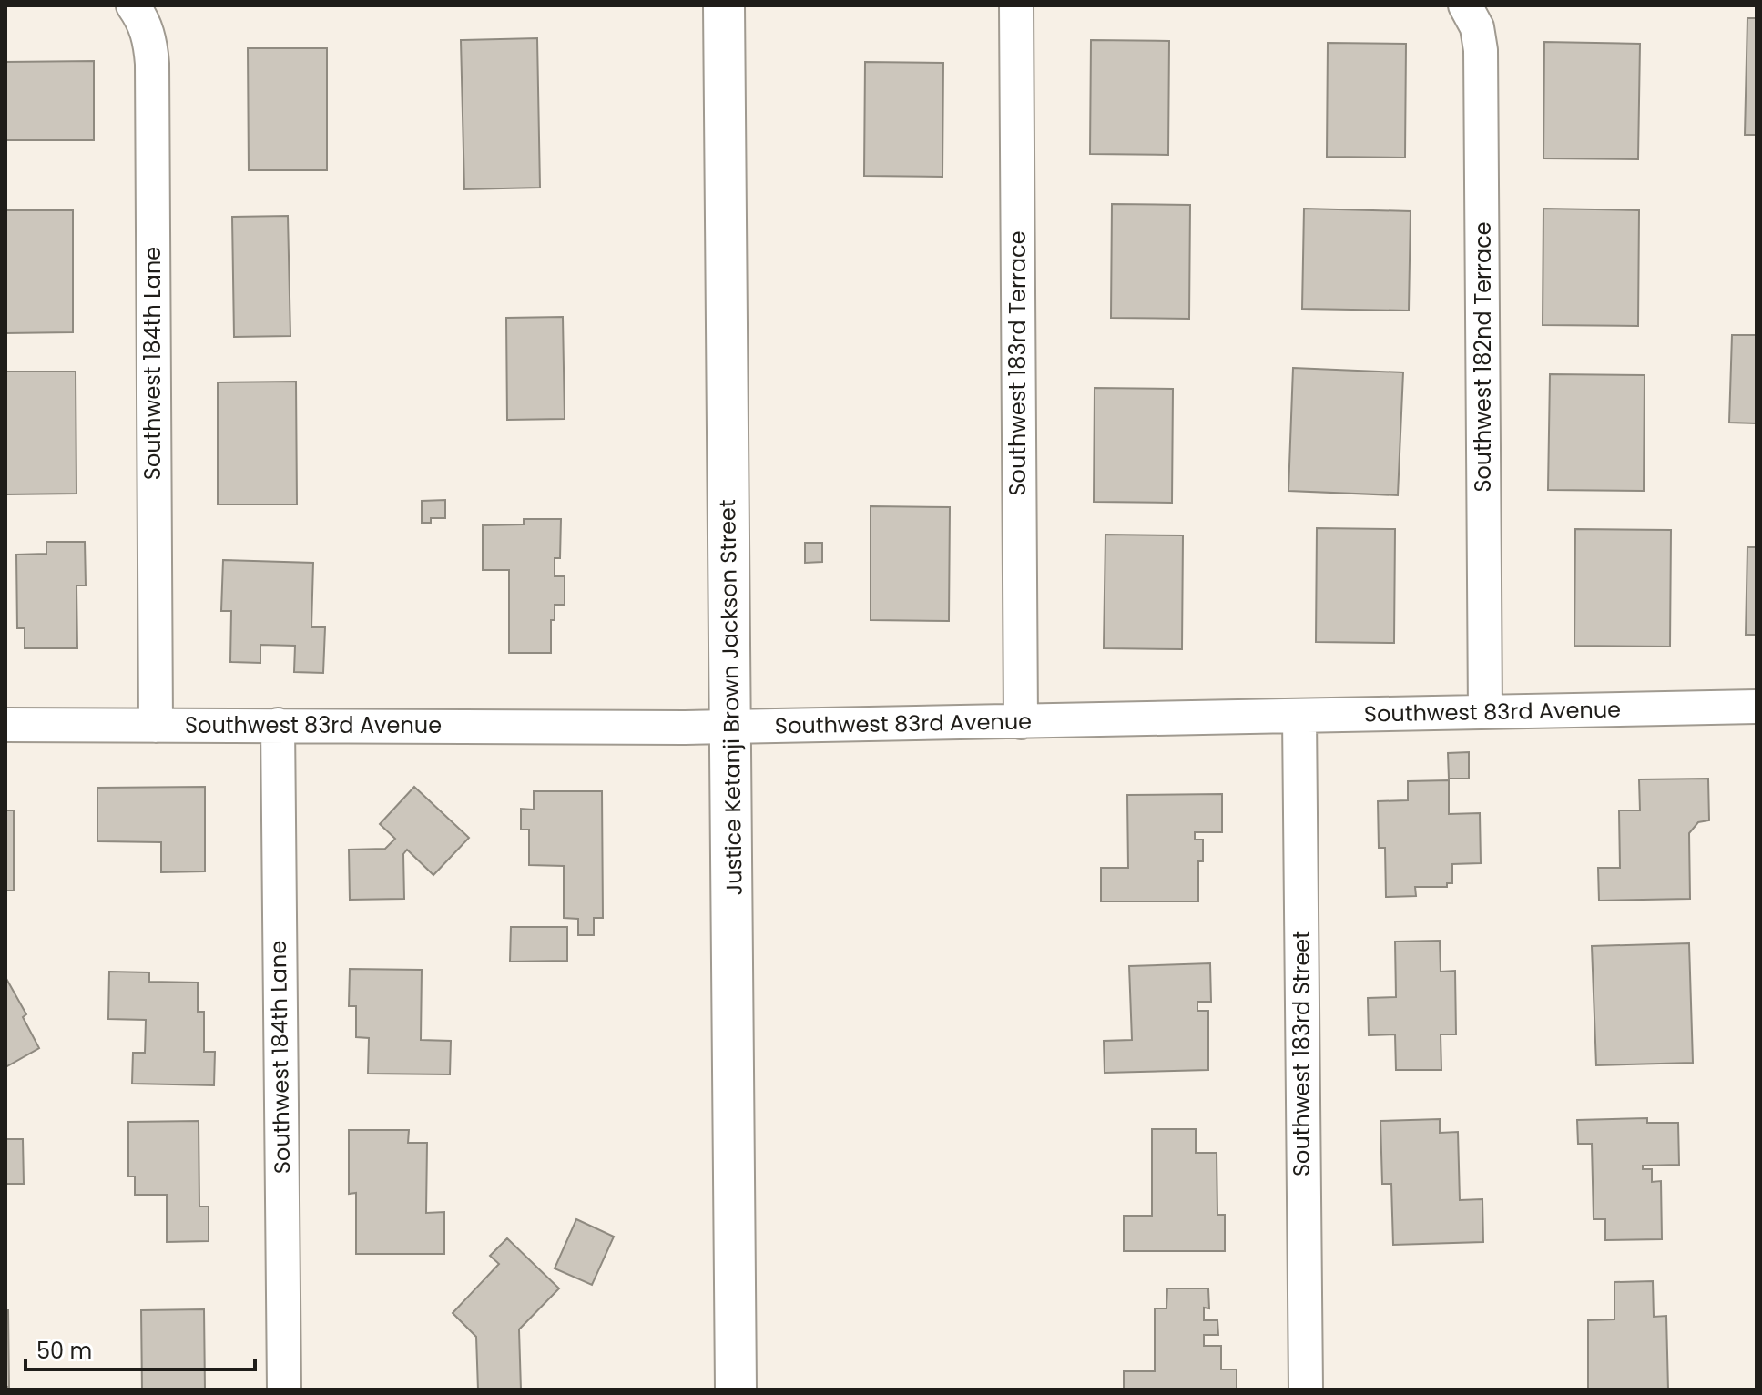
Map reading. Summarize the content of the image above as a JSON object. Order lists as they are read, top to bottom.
{
  "streets": {
    "main road": ["Justice Ketanji Brown Jackson Street"],
    "street": [
      "Southwest 182nd Terrace",
      "Southwest 184th Lane",
      "Southwest 183rd Terrace",
      "Southwest 83rd Avenue",
      "Southwest 183rd Street"
    ]
  },
  "crossings": [
    ["Southwest 182nd Terrace", "Southwest 83rd Avenue"],
    ["Southwest 184th Lane", "Southwest 83rd Avenue"],
    ["Southwest 183rd Terrace", "Southwest 83rd Avenue"],
    ["Justice Ketanji Brown Jackson Street", "Southwest 83rd Avenue"],
    ["Southwest 83rd Avenue", "Southwest 183rd Street"]
  ],
  "scale_bar": "50 m"
}
